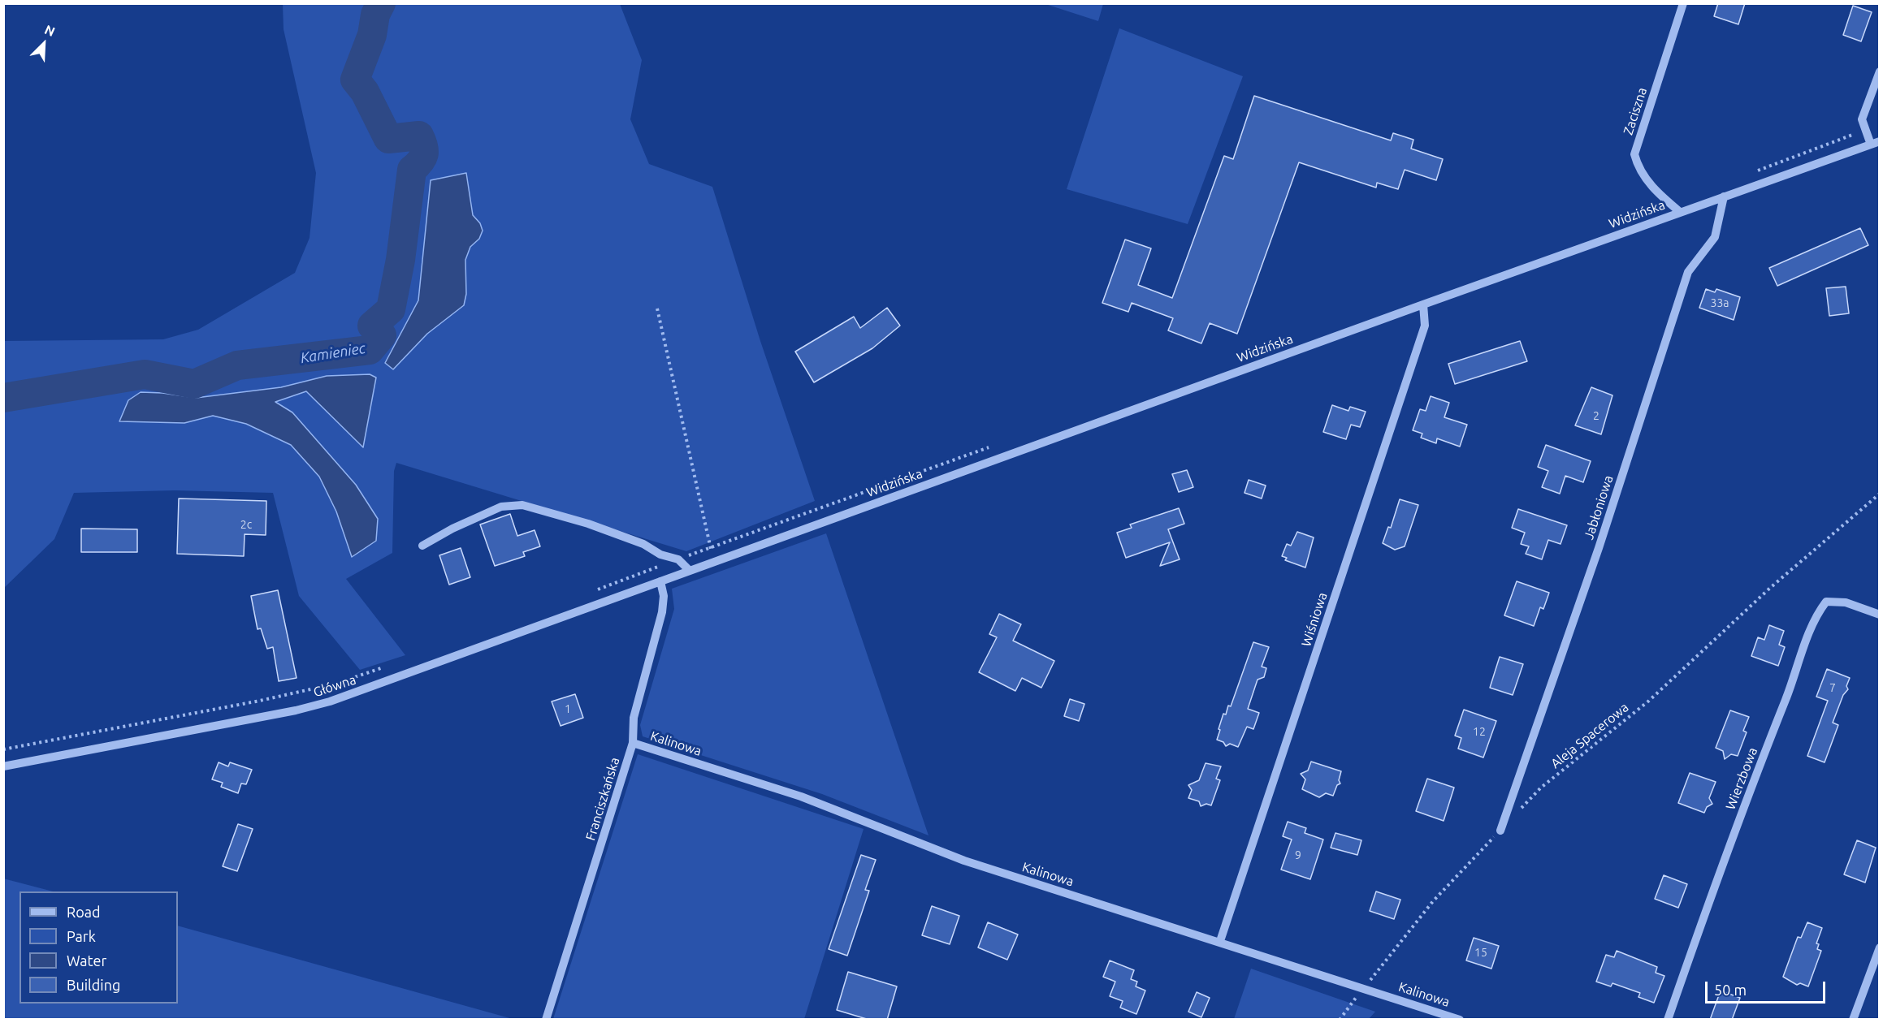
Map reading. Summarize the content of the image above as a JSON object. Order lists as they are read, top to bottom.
{
  "streets": {
    "street": [
      "Zaciszna",
      "Widzińska",
      "Jabłoniowa",
      "Wiśniowa",
      "Główna",
      "Kalinowa",
      "Wierzbowa",
      "Franciszkańska"
    ],
    "path": ["Aleja Spacerowa"]
  },
  "crossings": [
    ["Zaciszna", "Widzińska"],
    ["Widzińska", "Jabłoniowa"],
    ["Widzińska", "Wiśniowa"],
    ["Widzińska", "Główna"],
    ["Widzińska", "Franciszkańska"],
    ["Wiśniowa", "Kalinowa"],
    ["Główna", "Franciszkańska"],
    ["Kalinowa", "Franciszkańska"]
  ],
  "water": ["Kamieniec"],
  "house_numbers": [
    "33a",
    "2",
    "2c",
    "7",
    "1",
    "12",
    "9",
    "15"
  ],
  "legend": [
    "Road",
    "Park",
    "Water",
    "Building"
  ],
  "scale_bar": "50 m",
  "north": "top right"
}
